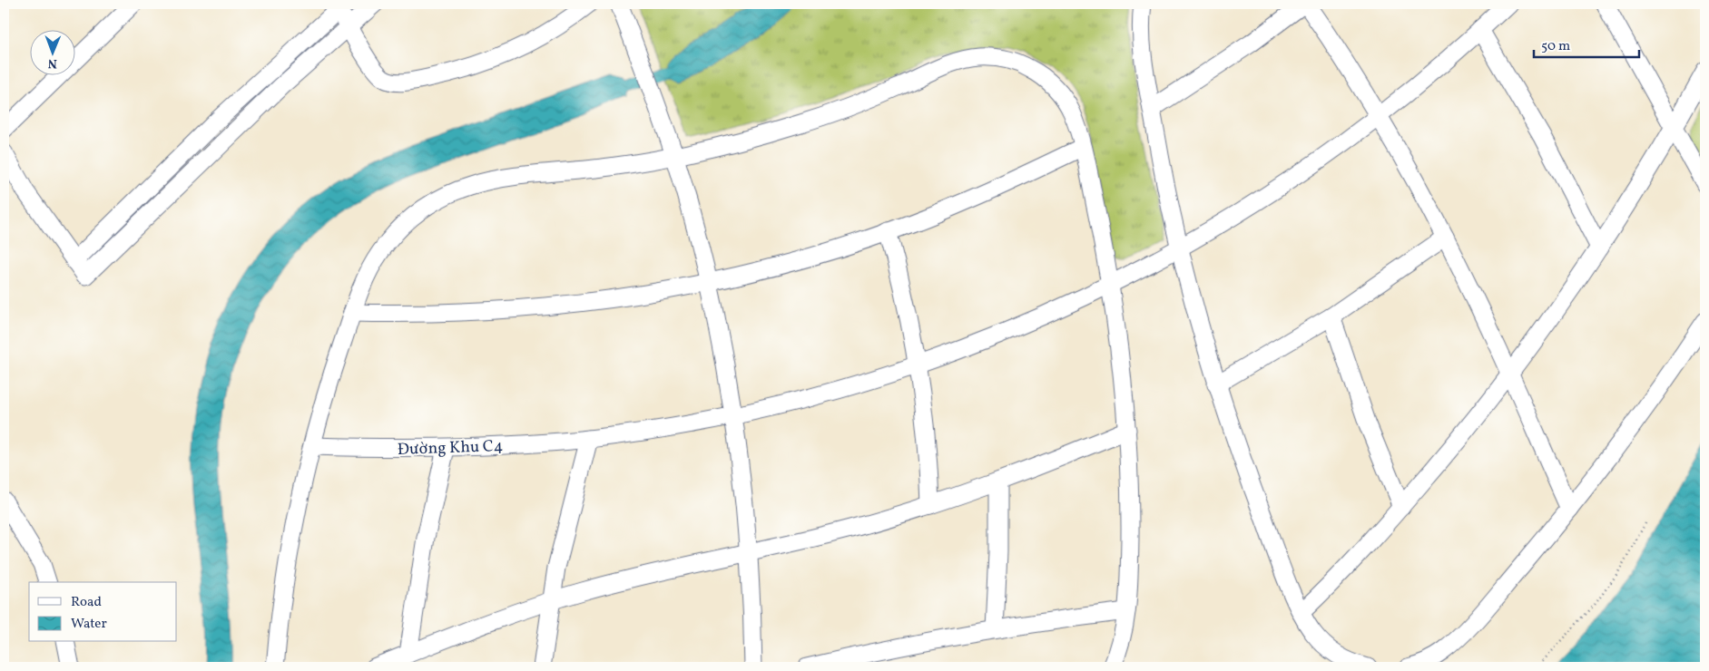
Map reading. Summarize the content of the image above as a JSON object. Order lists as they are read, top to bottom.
{
  "streets": {
    "street": ["Đường Khu C4"]
  },
  "legend": ["Road", "Water"],
  "scale_bar": "50 m",
  "north": "bottom"
}
